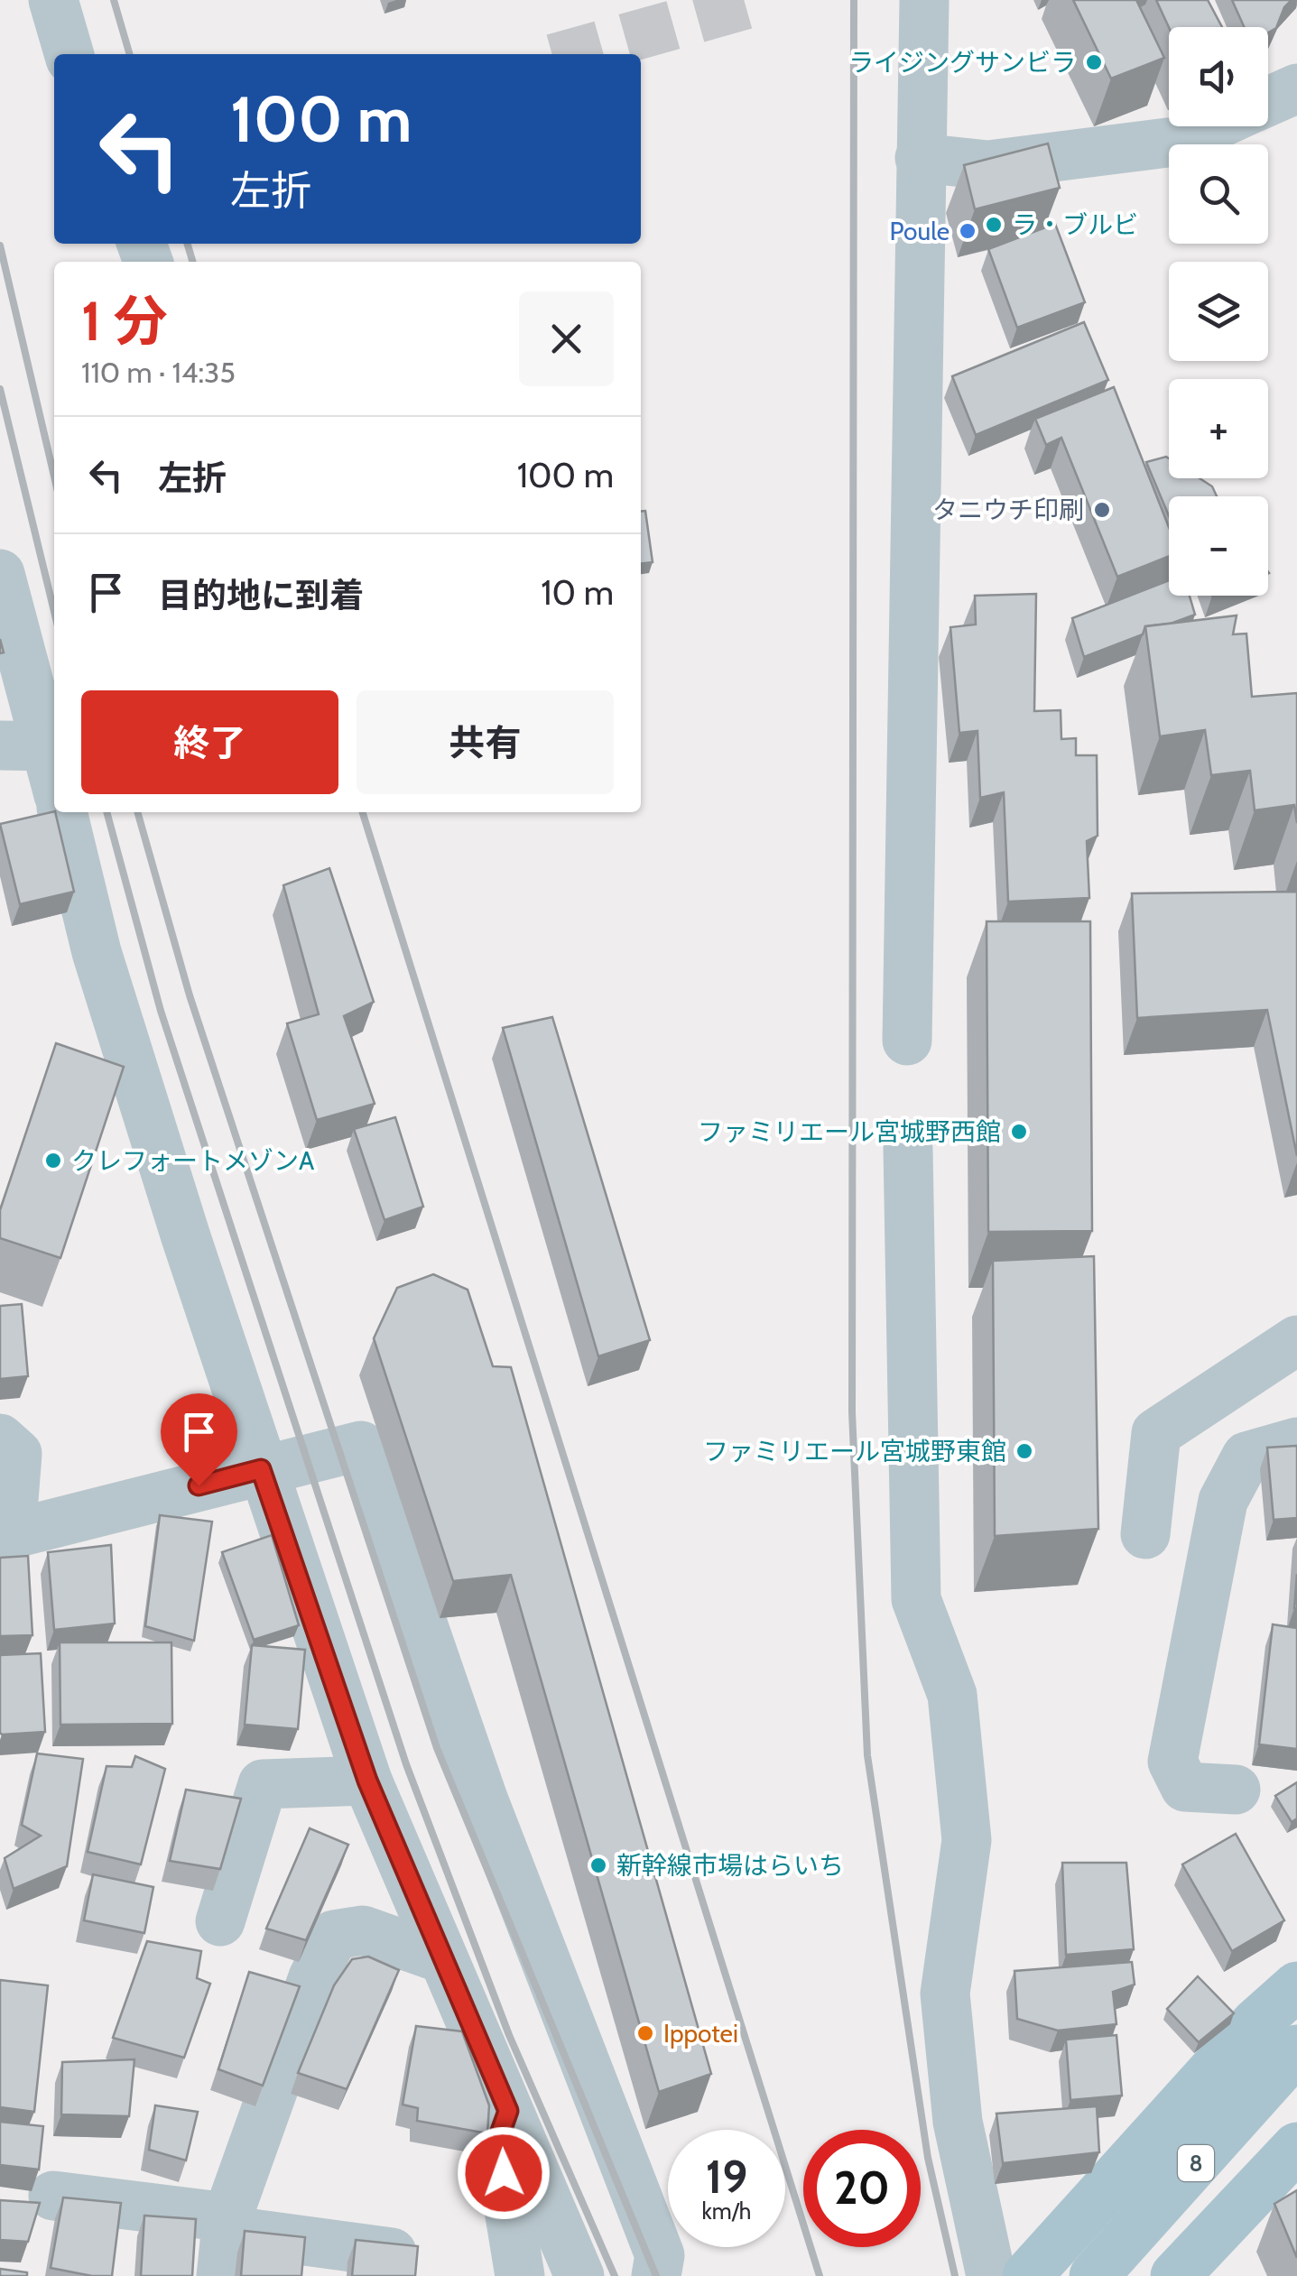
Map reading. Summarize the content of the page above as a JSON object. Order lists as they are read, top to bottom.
{
  "streets": {
    "main road": ["8"]
  },
  "places": [
    "ライジングサンビラ",
    "ラ・ブルビ",
    "Poule",
    "タニウチ印刷",
    "ファミリエール宮城野西館",
    "クレフォートメゾンA",
    "ファミリエール宮城野東館",
    "新幹線市場はらいち",
    "Ippotei"
  ],
  "page": {
    "map_buttons": ["+", "−"],
    "turn": ["100 m", "左折"],
    "heading": ["1 分", "110 m · 14:35"],
    "list": [
      {
        "name": "左折",
        "value": "100 m"
      },
      {
        "name": "目的地に到着",
        "value": "10 m"
      }
    ],
    "buttons": ["終了", "共有"],
    "speed": "19 km/h",
    "limit": "20"
  }
}
